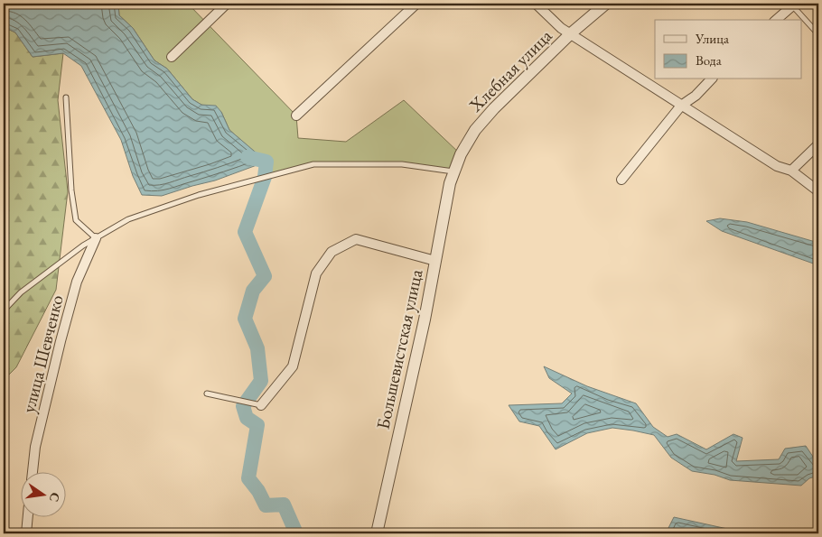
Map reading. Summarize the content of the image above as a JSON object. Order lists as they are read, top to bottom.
{
  "streets": {
    "street": ["Хлебная улица", "Большевистская улица", "улица Шевченко"]
  },
  "crossings": [
    ["Хлебная улица", "Большевистская улица"]
  ],
  "legend": ["Улица", "Вода"],
  "north": "right"
}
